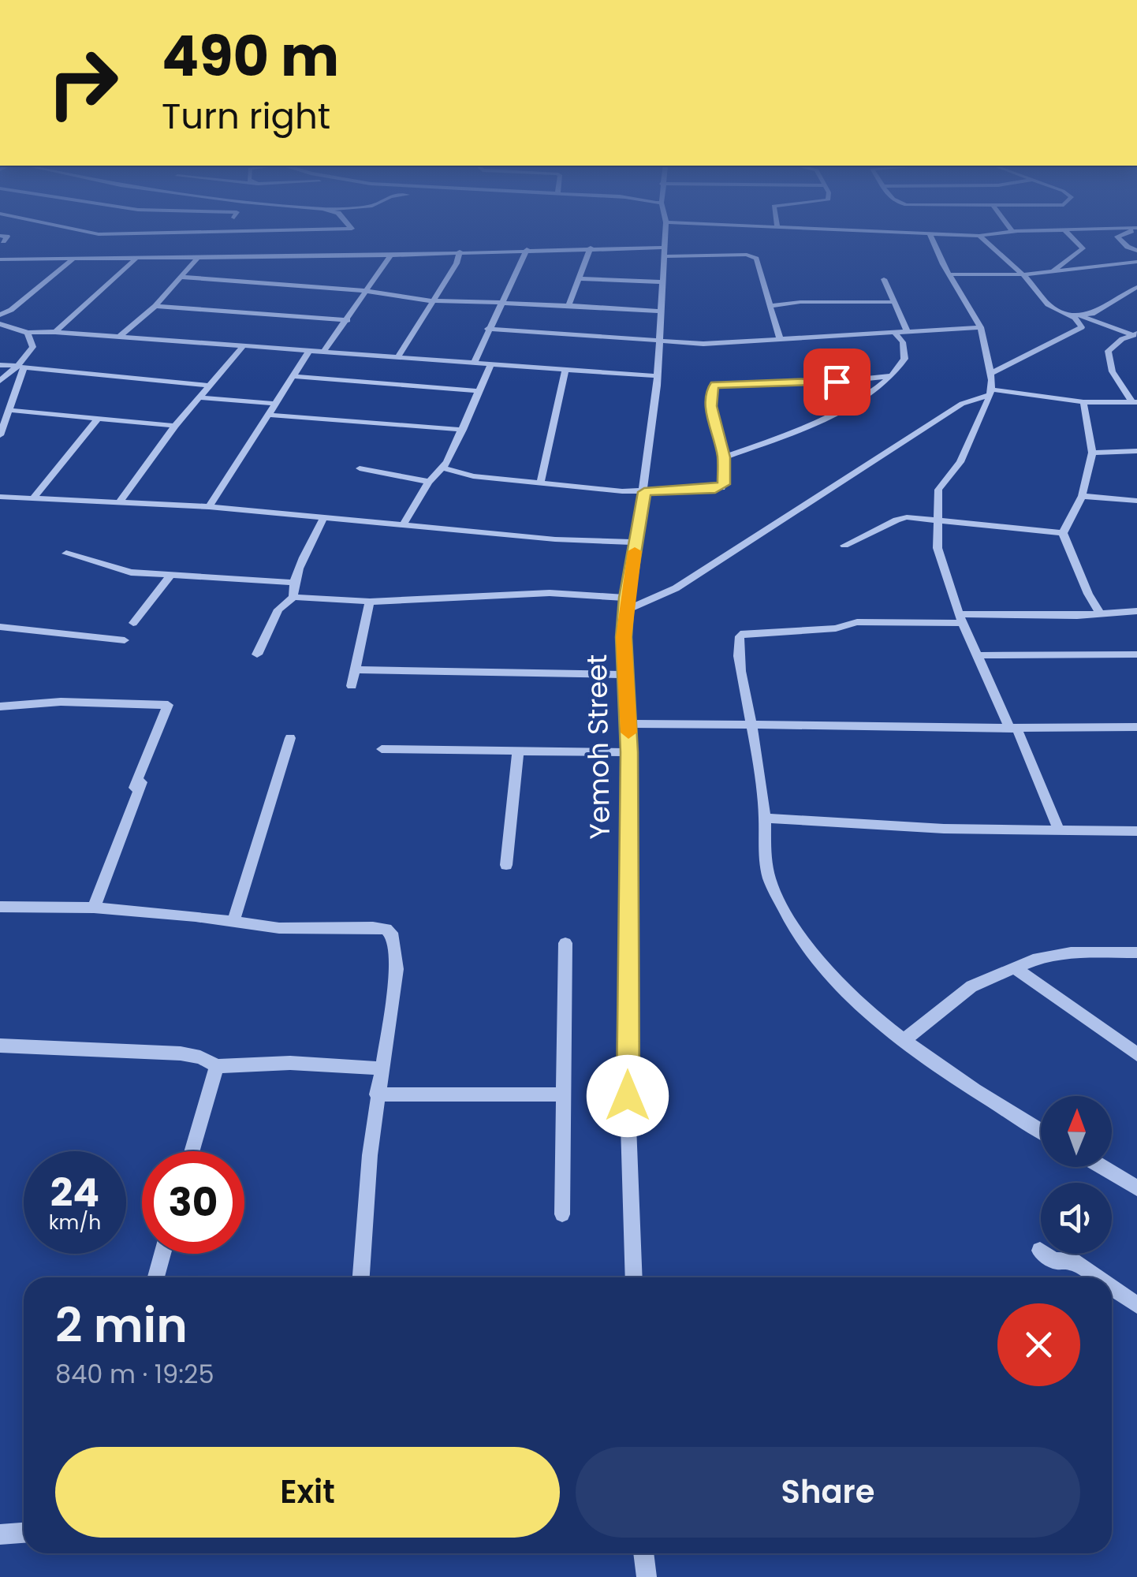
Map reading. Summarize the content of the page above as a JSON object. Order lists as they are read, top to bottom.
{
  "streets": {
    "street": ["Yemoh Street"]
  },
  "north": "top",
  "page": {
    "turn": ["490 m", "Turn right"],
    "speed": "24 km/h",
    "limit": "30",
    "heading": ["2 min", "840 m · 19:25"],
    "buttons": ["Exit", "Share"]
  }
}
